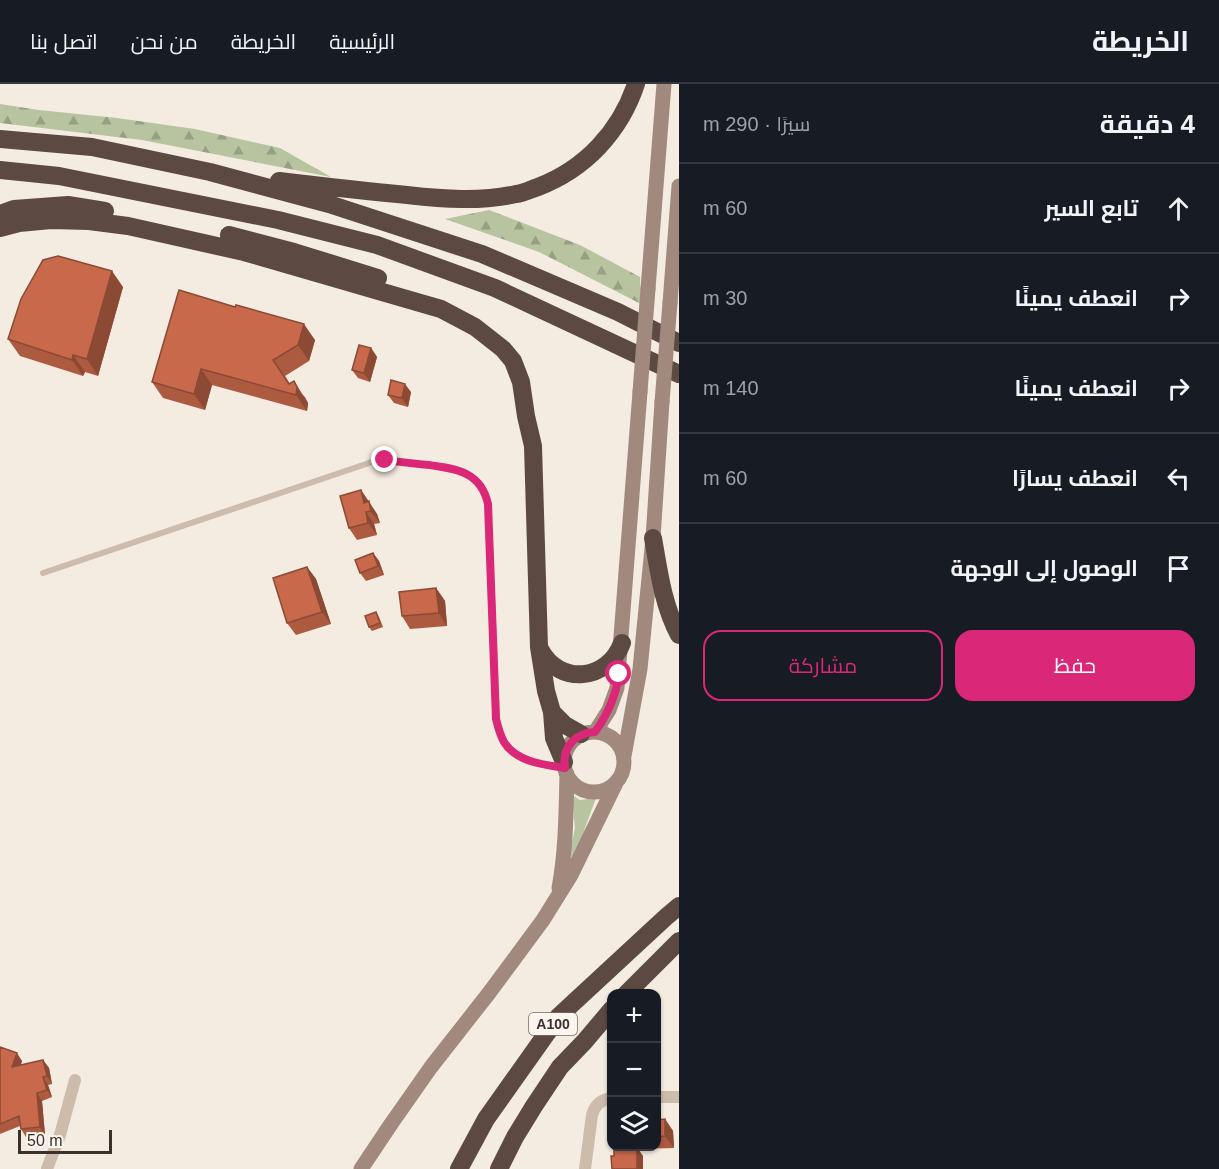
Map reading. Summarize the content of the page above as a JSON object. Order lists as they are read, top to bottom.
{
  "streets": {
    "highway": ["A100"]
  },
  "scale_bar": "50 m",
  "page": {
    "header": "الخريطة",
    "nav": [
      "الرئيسية",
      "الخريطة",
      "من نحن",
      "اتصل بنا"
    ],
    "heading": ["4 دقيقة", "سيرًا · 290 m"],
    "list": [
      ["تابع السير", "60 m"],
      ["انعطف يمينًا", "30 m"],
      ["انعطف يمينًا", "140 m"],
      ["انعطف يسارًا", "60 m"],
      "الوصول إلى الوجهة"
    ],
    "buttons": ["حفظ", "مشاركة"],
    "map_buttons": ["+", "−"],
    "scale": "50 m"
  }
}
